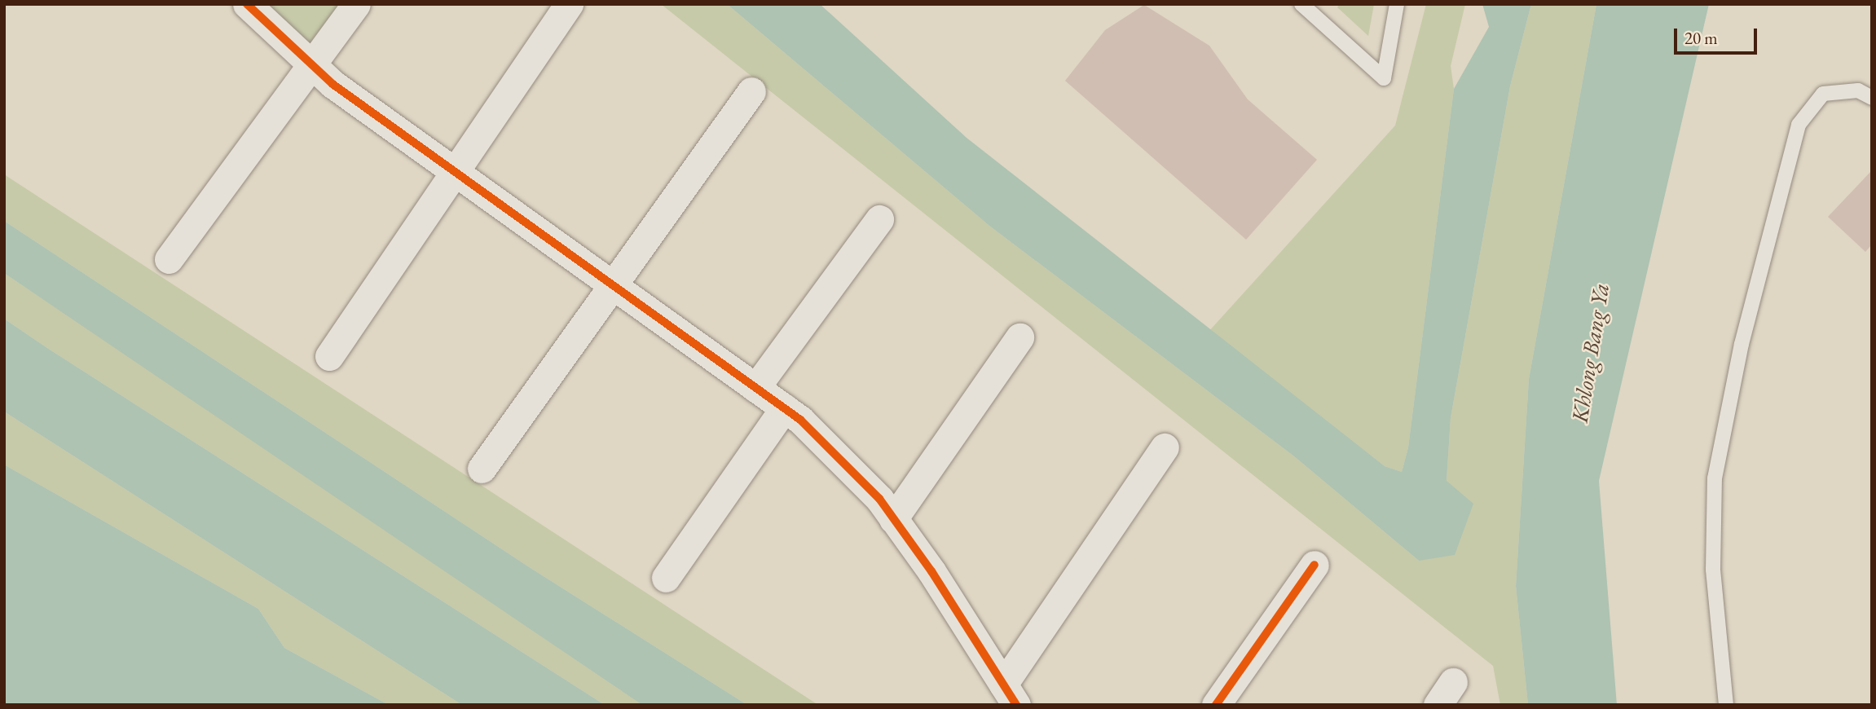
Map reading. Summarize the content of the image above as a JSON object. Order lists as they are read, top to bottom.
{
  "water": ["Khlong Bang Ya"],
  "scale_bar": "20 m"
}
